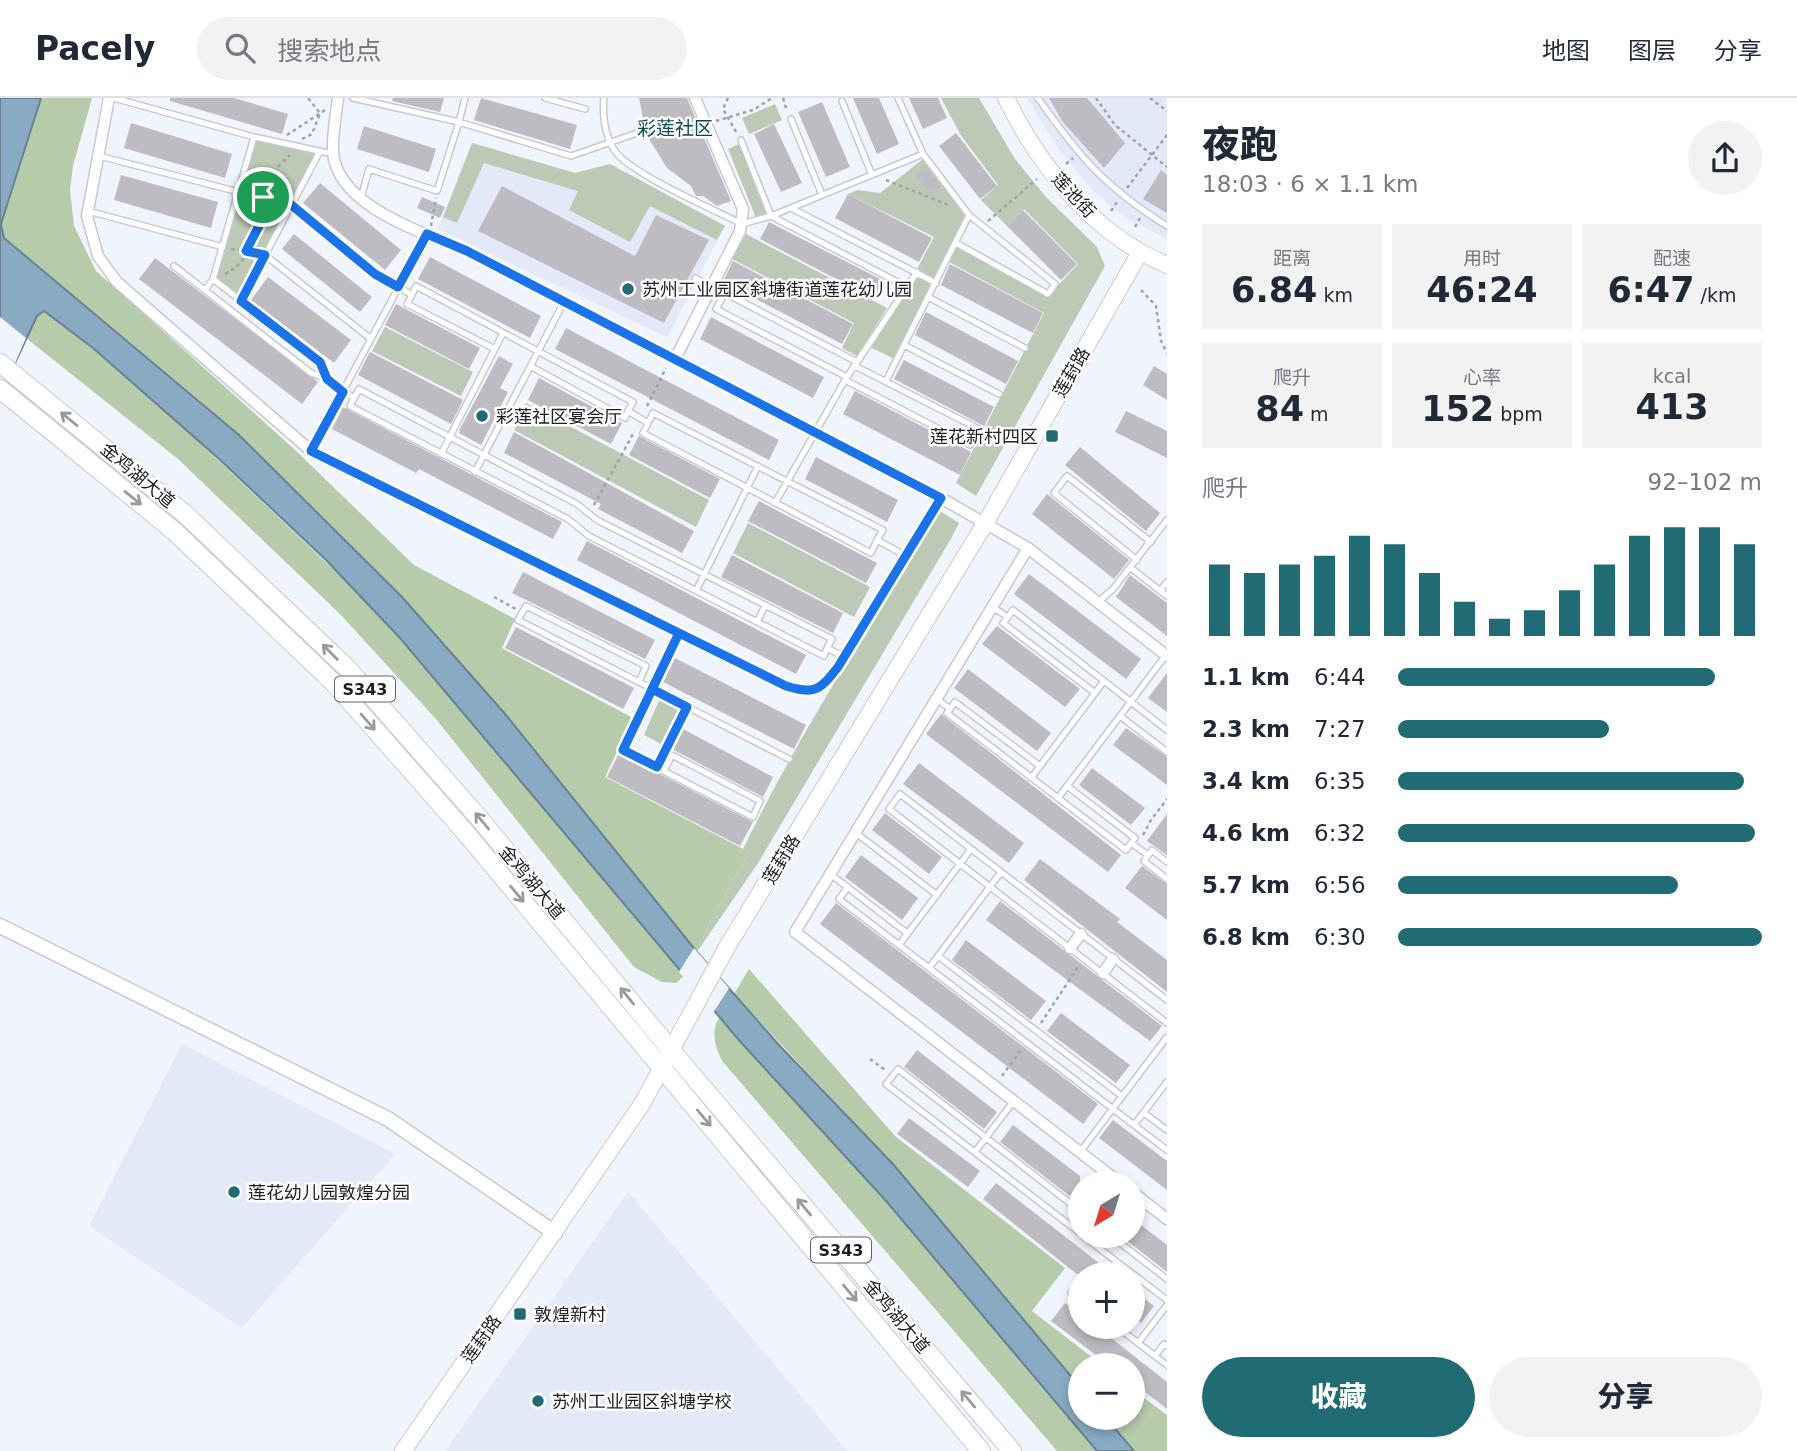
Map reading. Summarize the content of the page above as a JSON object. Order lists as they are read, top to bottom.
{
  "streets": {
    "main road": [
      "莲池街",
      "莲葑路",
      "金鸡湖大道",
      "S343"
    ]
  },
  "crossings": [
    ["莲池街", "莲葑路"],
    ["莲葑路", "金鸡湖大道"]
  ],
  "districts": ["彩莲社区"],
  "places": {
    "other": [
      "苏州工业园区斜塘街道莲花幼儿园",
      "彩莲社区宴会厅",
      "莲花幼儿园敦煌分园",
      "苏州工业园区斜塘学校"
    ],
    "transit": ["莲花新村四区", "敦煌新村"]
  },
  "north": "bottom left",
  "page": {
    "header": "Pacely",
    "search": "搜索地点",
    "nav": ["地图", "图层", "分享"],
    "heading": ["夜跑", "18:03 · 6 × 1.1 km"],
    "stats": [
      ["距离", "6.84 km"],
      ["用时", "46:24"],
      ["配速", "6:47 /km"],
      ["爬升", "84 m"],
      ["心率", "152 bpm"],
      ["kcal", "413"]
    ],
    "chart": ["爬升", "92–102 m"],
    "list": [
      {
        "name": "1.1 km",
        "note": "6:44"
      },
      {
        "name": "2.3 km",
        "note": "7:27"
      },
      {
        "name": "3.4 km",
        "note": "6:35"
      },
      {
        "name": "4.6 km",
        "note": "6:32"
      },
      {
        "name": "5.7 km",
        "note": "6:56"
      },
      {
        "name": "6.8 km",
        "note": "6:30"
      }
    ],
    "map_buttons": ["+", "−"],
    "buttons": ["收藏", "分享"]
  }
}
